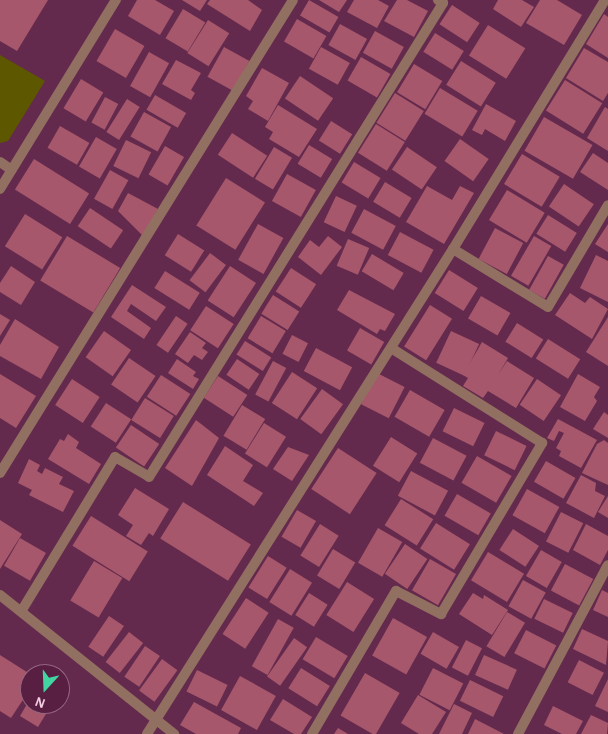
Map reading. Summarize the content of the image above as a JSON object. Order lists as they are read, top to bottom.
{
  "north": "bottom"
}
